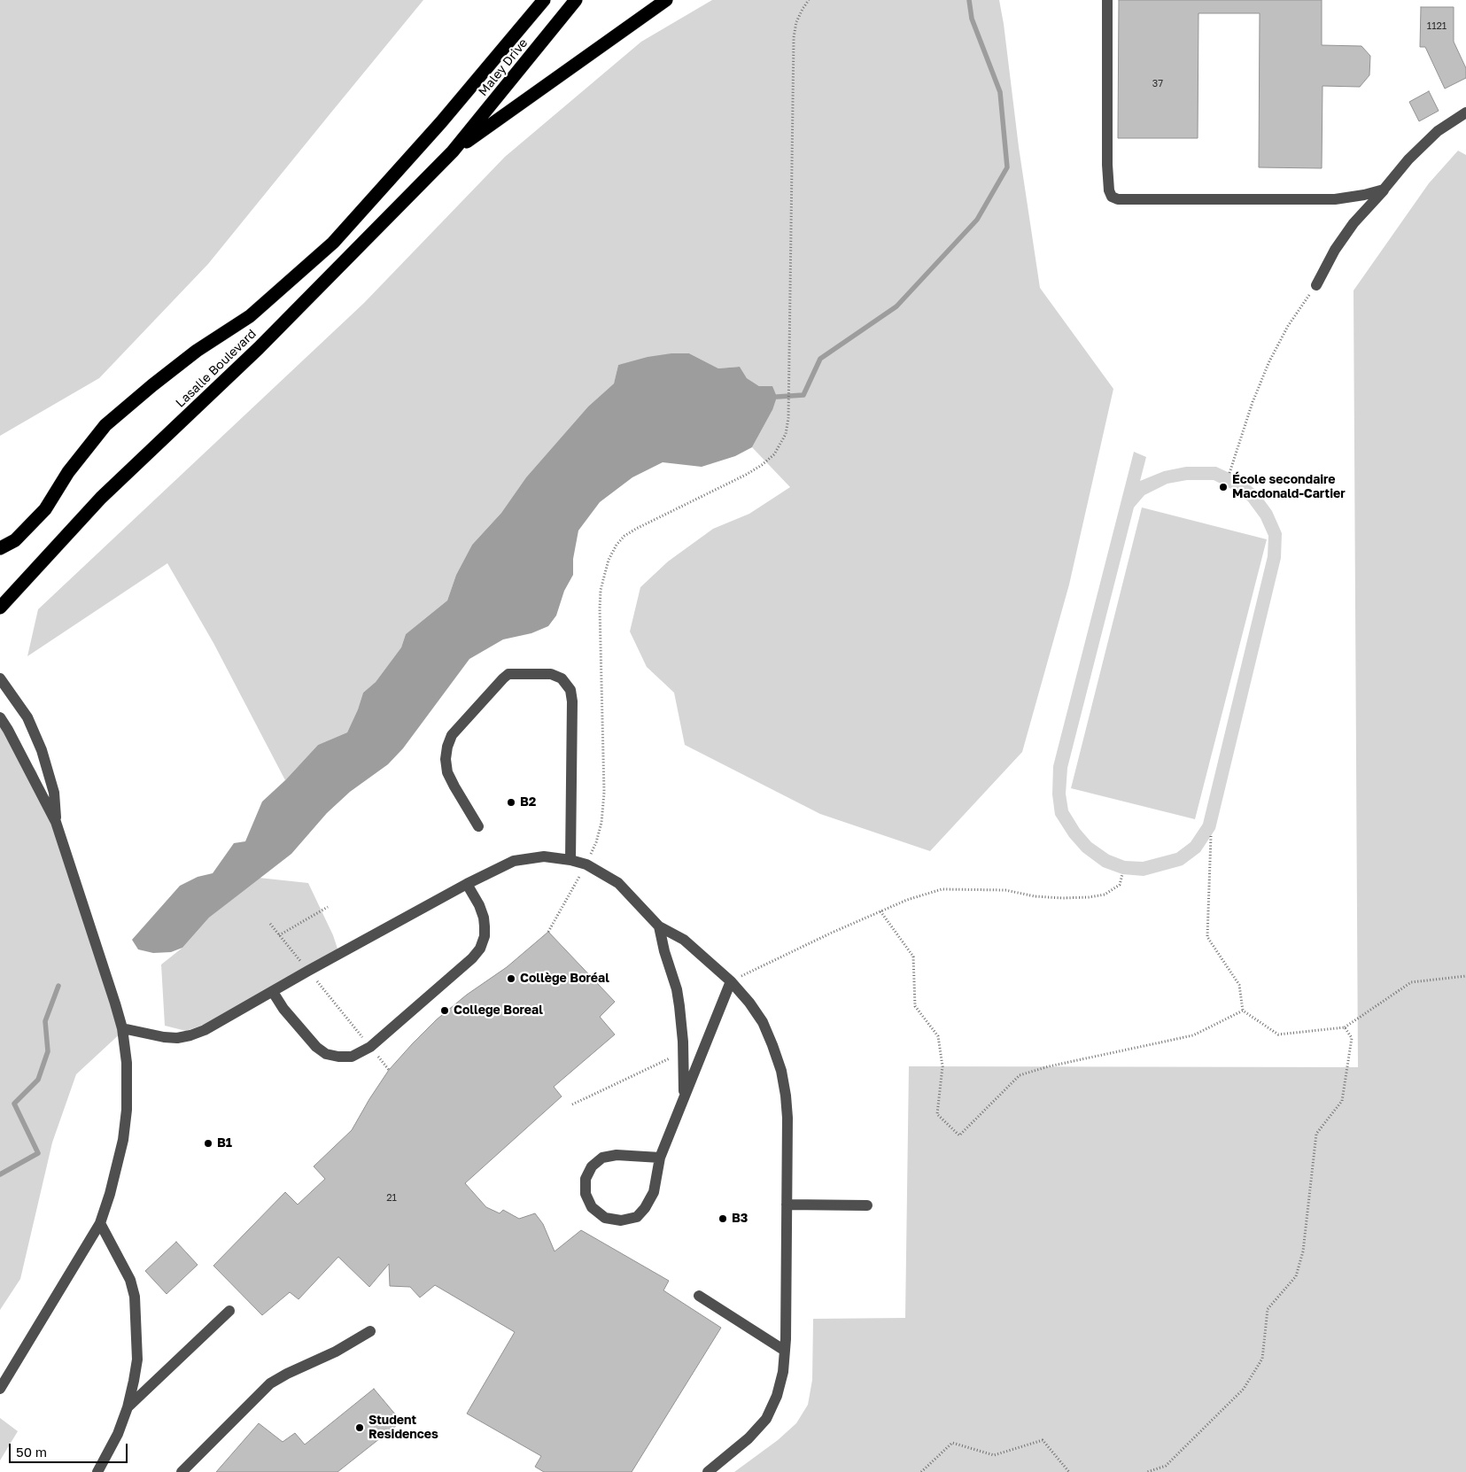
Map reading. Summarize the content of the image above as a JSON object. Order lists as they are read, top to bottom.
{
  "streets": {
    "highway": ["Maley Drive", "Lasalle Boulevard"]
  },
  "crossings": [
    ["Maley Drive", "Lasalle Boulevard"]
  ],
  "places": [
    "École secondaire Macdonald-Cartier",
    "B2",
    "Collège Boréal",
    "College Boreal",
    "B1",
    "B3",
    "Student Residences"
  ],
  "house_numbers": ["1121", "37", "21"],
  "scale_bar": "50 m"
}
